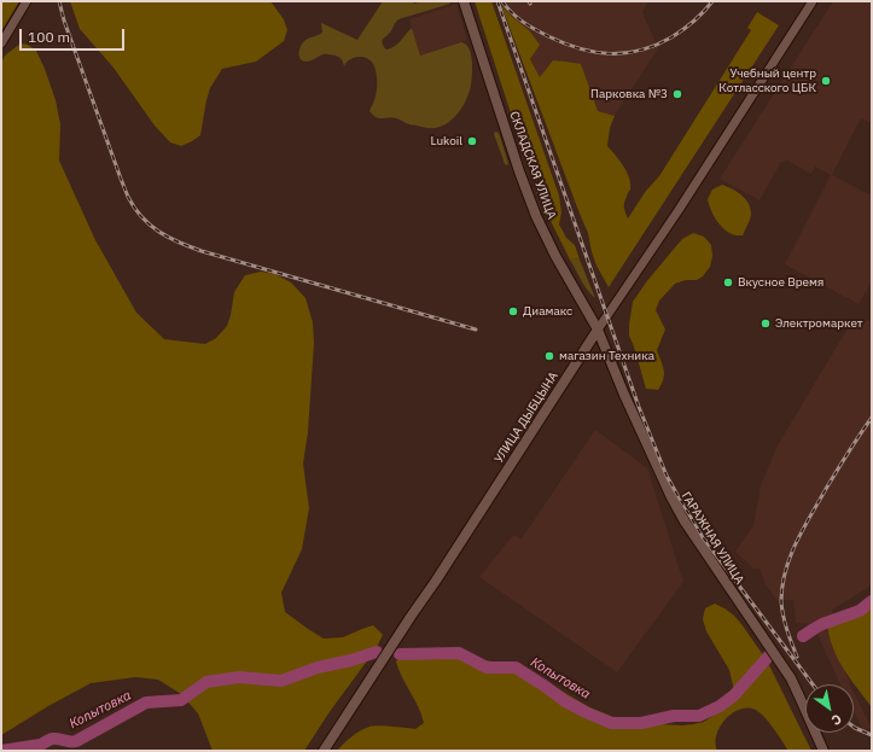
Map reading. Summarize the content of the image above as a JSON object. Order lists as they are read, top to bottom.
{
  "streets": {
    "street": ["СКЛАДСКАЯ УЛИЦА", "УЛИЦА ДЫБЦЫНА", "ГАРАЖНАЯ УЛИЦА"]
  },
  "crossings": [
    ["СКЛАДСКАЯ УЛИЦА", "УЛИЦА ДЫБЦЫНА"],
    ["СКЛАДСКАЯ УЛИЦА", "ГАРАЖНАЯ УЛИЦА"],
    ["УЛИЦА ДЫБЦЫНА", "ГАРАЖНАЯ УЛИЦА"]
  ],
  "water": ["Копытовка"],
  "places": [
    "Учебный центр Котласского ЦБК",
    "Парковка №3",
    "Lukoil",
    "Вкусное Время",
    "Диамакс",
    "Электромаркет",
    "магазин Техника"
  ],
  "scale_bar": "100 m",
  "north": "bottom right"
}
